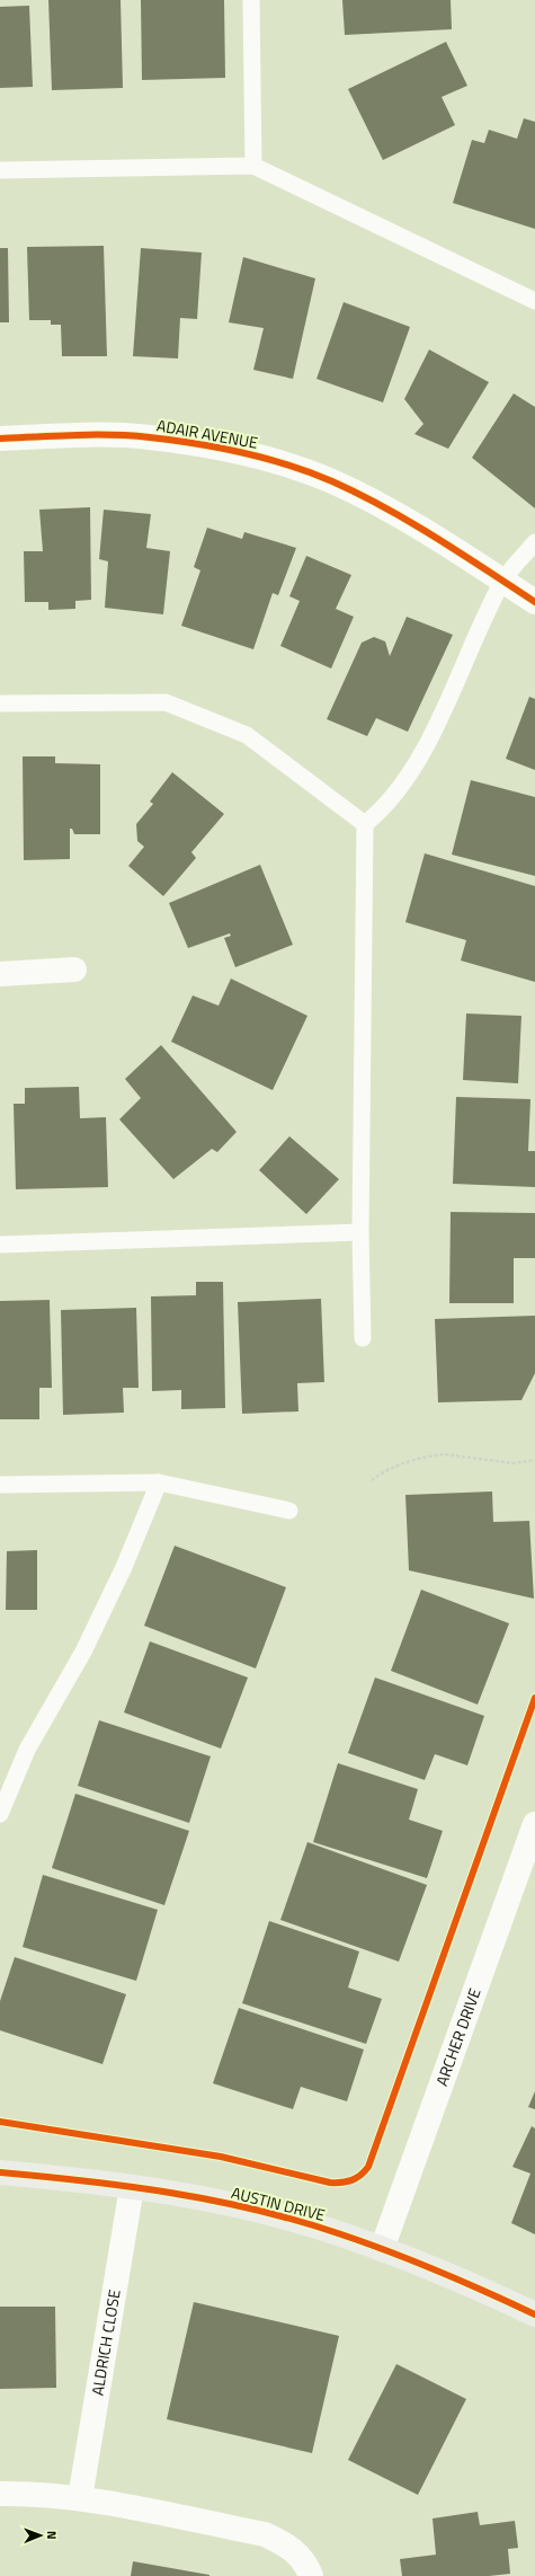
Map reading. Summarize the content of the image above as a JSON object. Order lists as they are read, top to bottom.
{
  "streets": {
    "street": [
      "ADAIR AVENUE",
      "ARCHER DRIVE",
      "AUSTIN DRIVE",
      "ALDRICH CLOSE"
    ]
  },
  "crossings": [
    ["ARCHER DRIVE", "AUSTIN DRIVE"],
    ["AUSTIN DRIVE", "ALDRICH CLOSE"]
  ],
  "north": "right"
}
